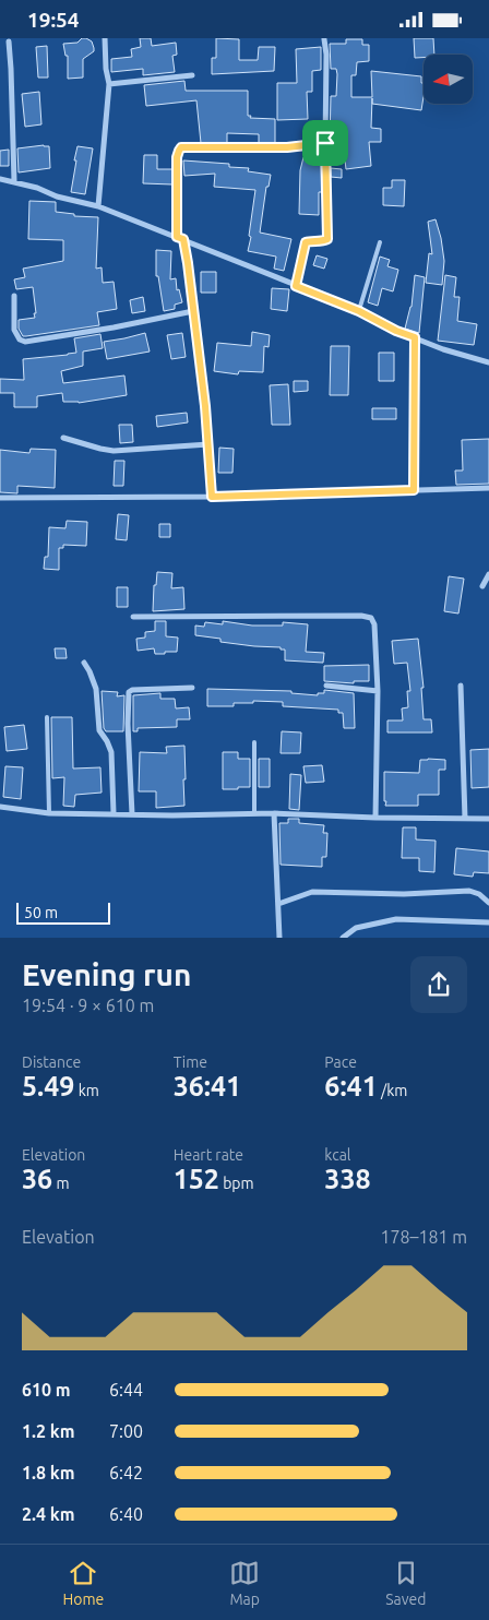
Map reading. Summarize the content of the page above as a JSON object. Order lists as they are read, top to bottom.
{
  "scale_bar": "50 m",
  "north": "left",
  "page": {
    "status": "19:54",
    "scale": "50 m",
    "heading": ["Evening run", "19:54 · 9 × 610 m"],
    "stats": [
      ["Distance", "5.49 km"],
      ["Time", "36:41"],
      ["Pace", "6:41 /km"],
      ["Elevation", "36 m"],
      ["Heart rate", "152 bpm"],
      ["kcal", "338"]
    ],
    "chart": ["Elevation", "178–181 m"],
    "list": [
      {
        "name": "610 m",
        "note": "6:44"
      },
      {
        "name": "1.2 km",
        "note": "7:00"
      },
      {
        "name": "1.8 km",
        "note": "6:42"
      },
      {
        "name": "2.4 km",
        "note": "6:40"
      }
    ],
    "tabs": ["Home", "Map", "Saved"]
  }
}
